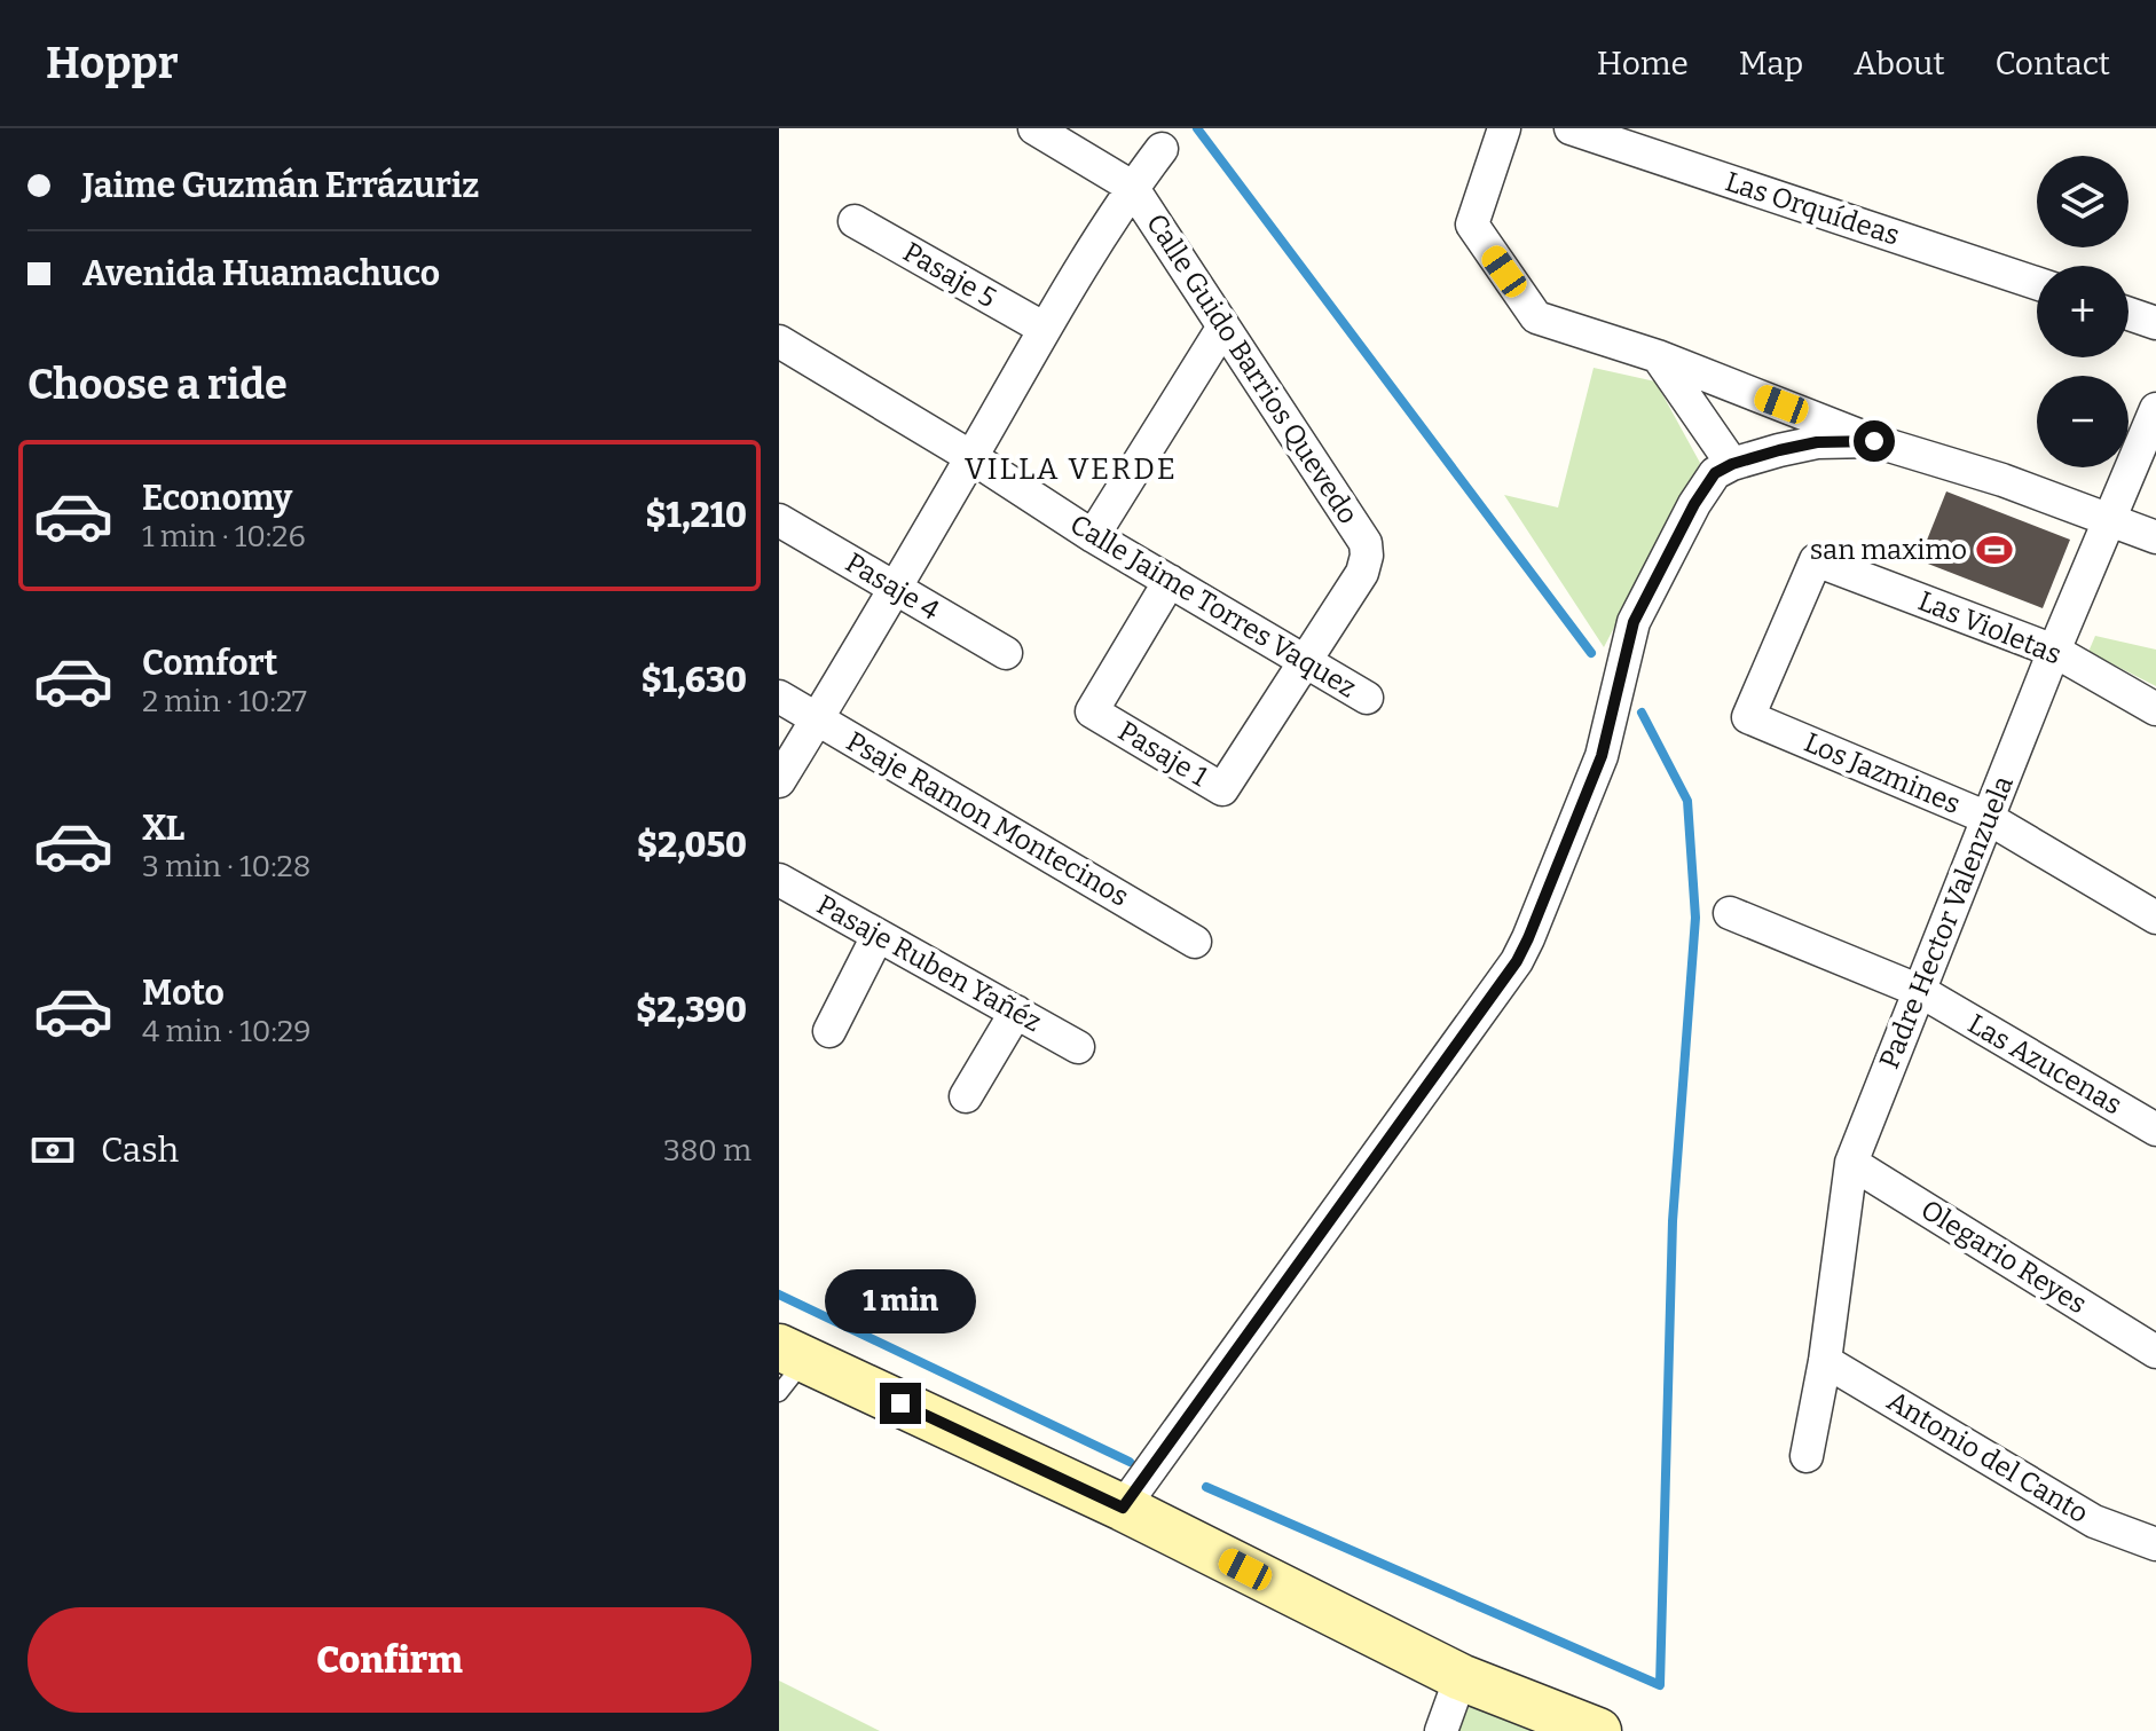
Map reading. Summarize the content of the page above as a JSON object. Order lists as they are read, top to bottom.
{
  "streets": {
    "street": [
      "Las Orquídeas",
      "Pasaje 5",
      "Calle Guido Barrios Quevedo",
      "Pasaje 4",
      "Calle Jaime Torres Vaquez",
      "Las Violetas",
      "Pasaje 1",
      "Los Jazmines",
      "Psaje Ramon Montecinos",
      "Padre Hector Valenzuela",
      "Pasaje Ruben Yañéz",
      "Las Azucenas",
      "Olegario Reyes",
      "Antonio del Canto"
    ]
  },
  "crossings": [
    ["Calle Guido Barrios Quevedo", "Calle Jaime Torres Vaquez"],
    ["Calle Guido Barrios Quevedo", "Pasaje 1"],
    ["Calle Jaime Torres Vaquez", "Pasaje 1"],
    ["Las Violetas", "Los Jazmines"],
    ["Las Violetas", "Padre Hector Valenzuela"],
    ["Los Jazmines", "Padre Hector Valenzuela"],
    ["Padre Hector Valenzuela", "Las Azucenas"],
    ["Padre Hector Valenzuela", "Olegario Reyes"],
    ["Padre Hector Valenzuela", "Antonio del Canto"]
  ],
  "districts": ["VILLA VERDE"],
  "places": {
    "sports": ["san maximo"]
  },
  "page": {
    "header": "Hoppr",
    "nav": [
      "Home",
      "Map",
      "About",
      "Contact"
    ],
    "banner": ["Jaime Guzmán Errázuriz", "Avenida Huamachuco"],
    "map_buttons": ["+", "−"],
    "heading": "Choose a ride",
    "list": [
      {
        "name": "Economy",
        "note": "1 min · 10:26",
        "value": "$1,210"
      },
      {
        "name": "Comfort",
        "note": "2 min · 10:27",
        "value": "$1,630"
      },
      {
        "name": "XL",
        "note": "3 min · 10:28",
        "value": "$2,050"
      },
      {
        "name": "Moto",
        "note": "4 min · 10:29",
        "value": "$2,390"
      }
    ],
    "pay": ["Cash", "380 m"],
    "bubble": "1 min",
    "buttons": "Confirm"
  }
}
